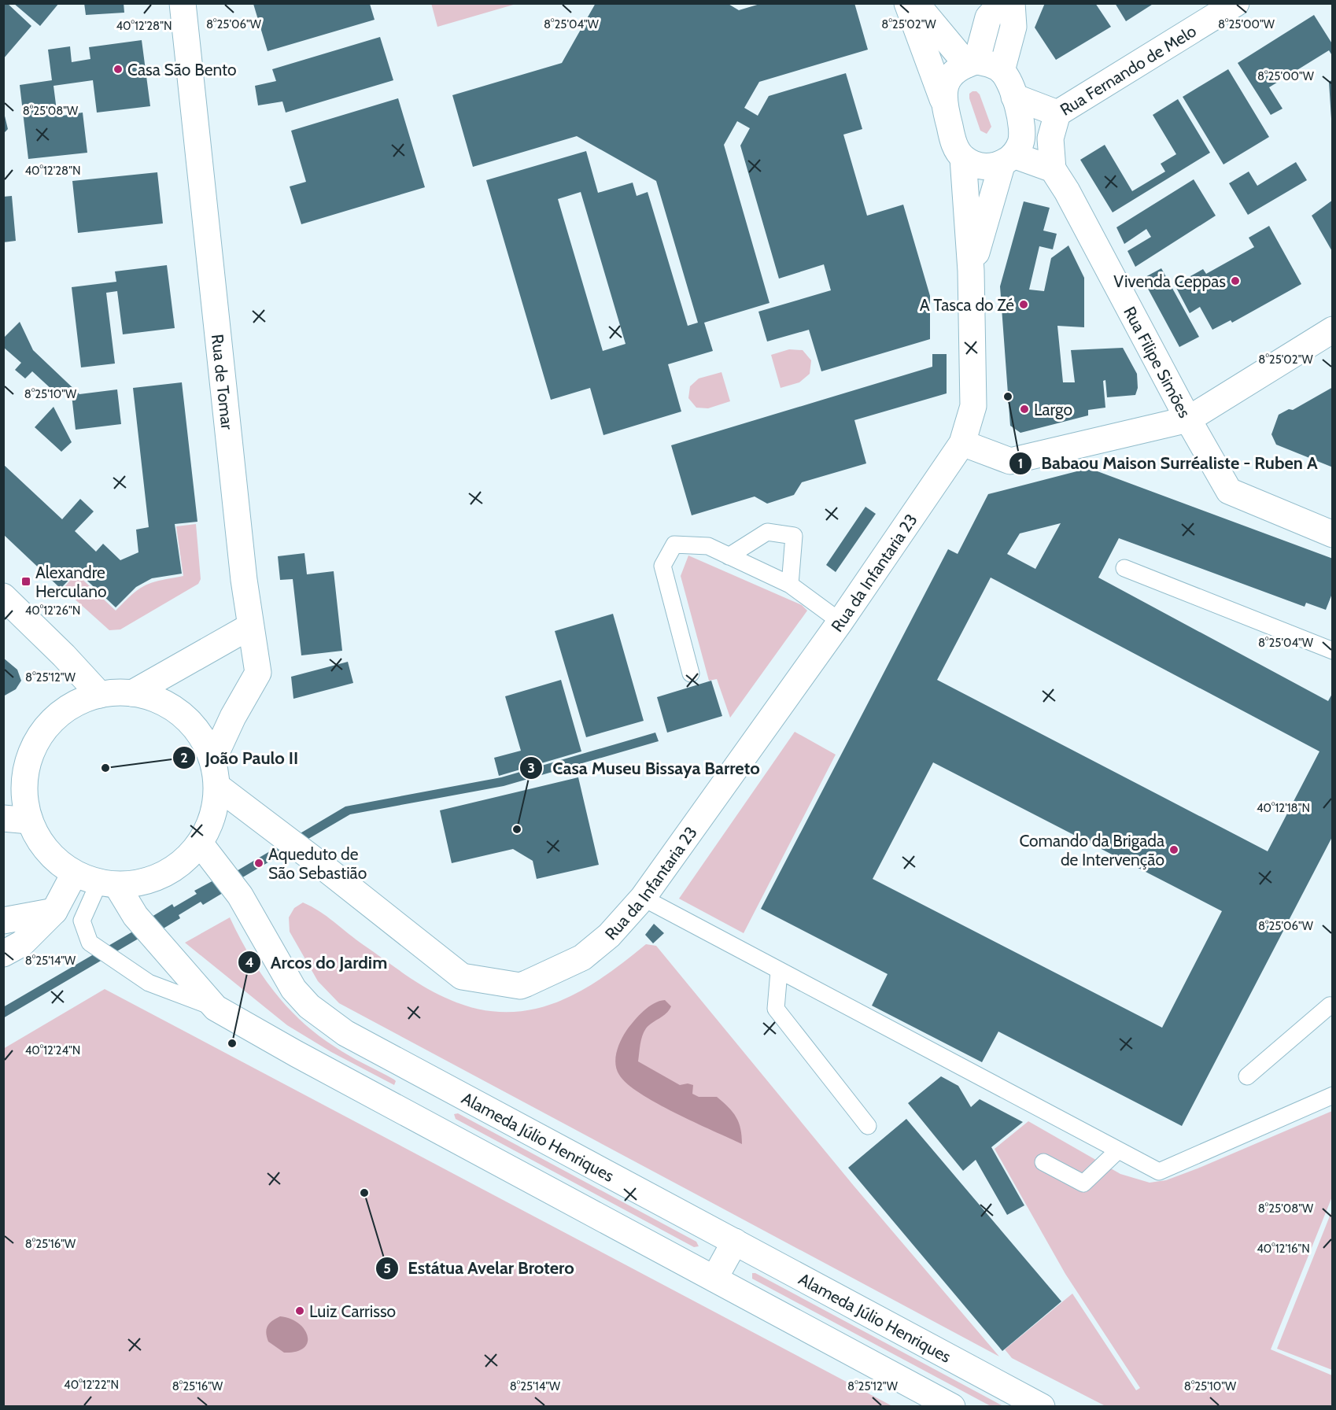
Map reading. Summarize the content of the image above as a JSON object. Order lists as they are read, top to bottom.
{
  "streets": {
    "main road": [
      "Rua Fernando de Melo",
      "Rua Filipe Simões",
      "Rua de Tomar",
      "Rua da Infantaria 23",
      "Alameda Júlio Henriques"
    ]
  },
  "places": {
    "other": [
      "Casa São Bento",
      "Vivenda Ceppas",
      "A Tasca do Zé",
      "Babaou Maison Surréaliste - Ruben A",
      "Largo",
      "João Paulo II",
      "Casa Museu Bissaya Barreto",
      "Comando da Brigada de Intervenção",
      "Aqueduto de São Sebastião",
      "Arcos do Jardim",
      "Estátua Avelar Brotero",
      "Luiz Carrisso"
    ],
    "transit": ["Alexandre Herculano"]
  },
  "coordinates": [
    "8°25'00\"W",
    "8°25'06\"W",
    "8°25'04\"W",
    "8°25'02\"W",
    "40°12'28\"N",
    "8°25'08\"W",
    "8°25'10\"W",
    "40°12'26\"N",
    "8°25'12\"W",
    "40°12'18\"N",
    "8°25'14\"W",
    "40°12'24\"N",
    "8°25'16\"W",
    "40°12'16\"N",
    "40°12'22\"N"
  ]
}
